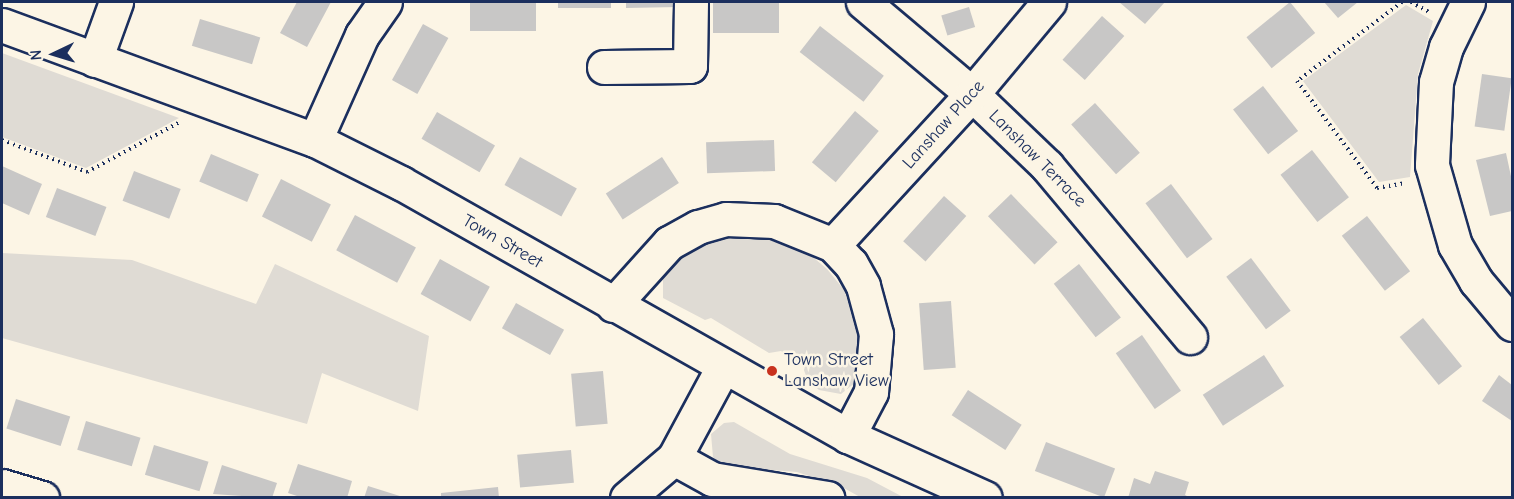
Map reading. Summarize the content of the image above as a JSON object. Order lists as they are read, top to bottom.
{
  "streets": {
    "street": ["Lanshaw Place", "Lanshaw Terrace", "Town Street"]
  },
  "crossings": [
    ["Lanshaw Place", "Lanshaw Terrace"]
  ],
  "places": ["Town Street Lanshaw View"],
  "north": "left"
}
